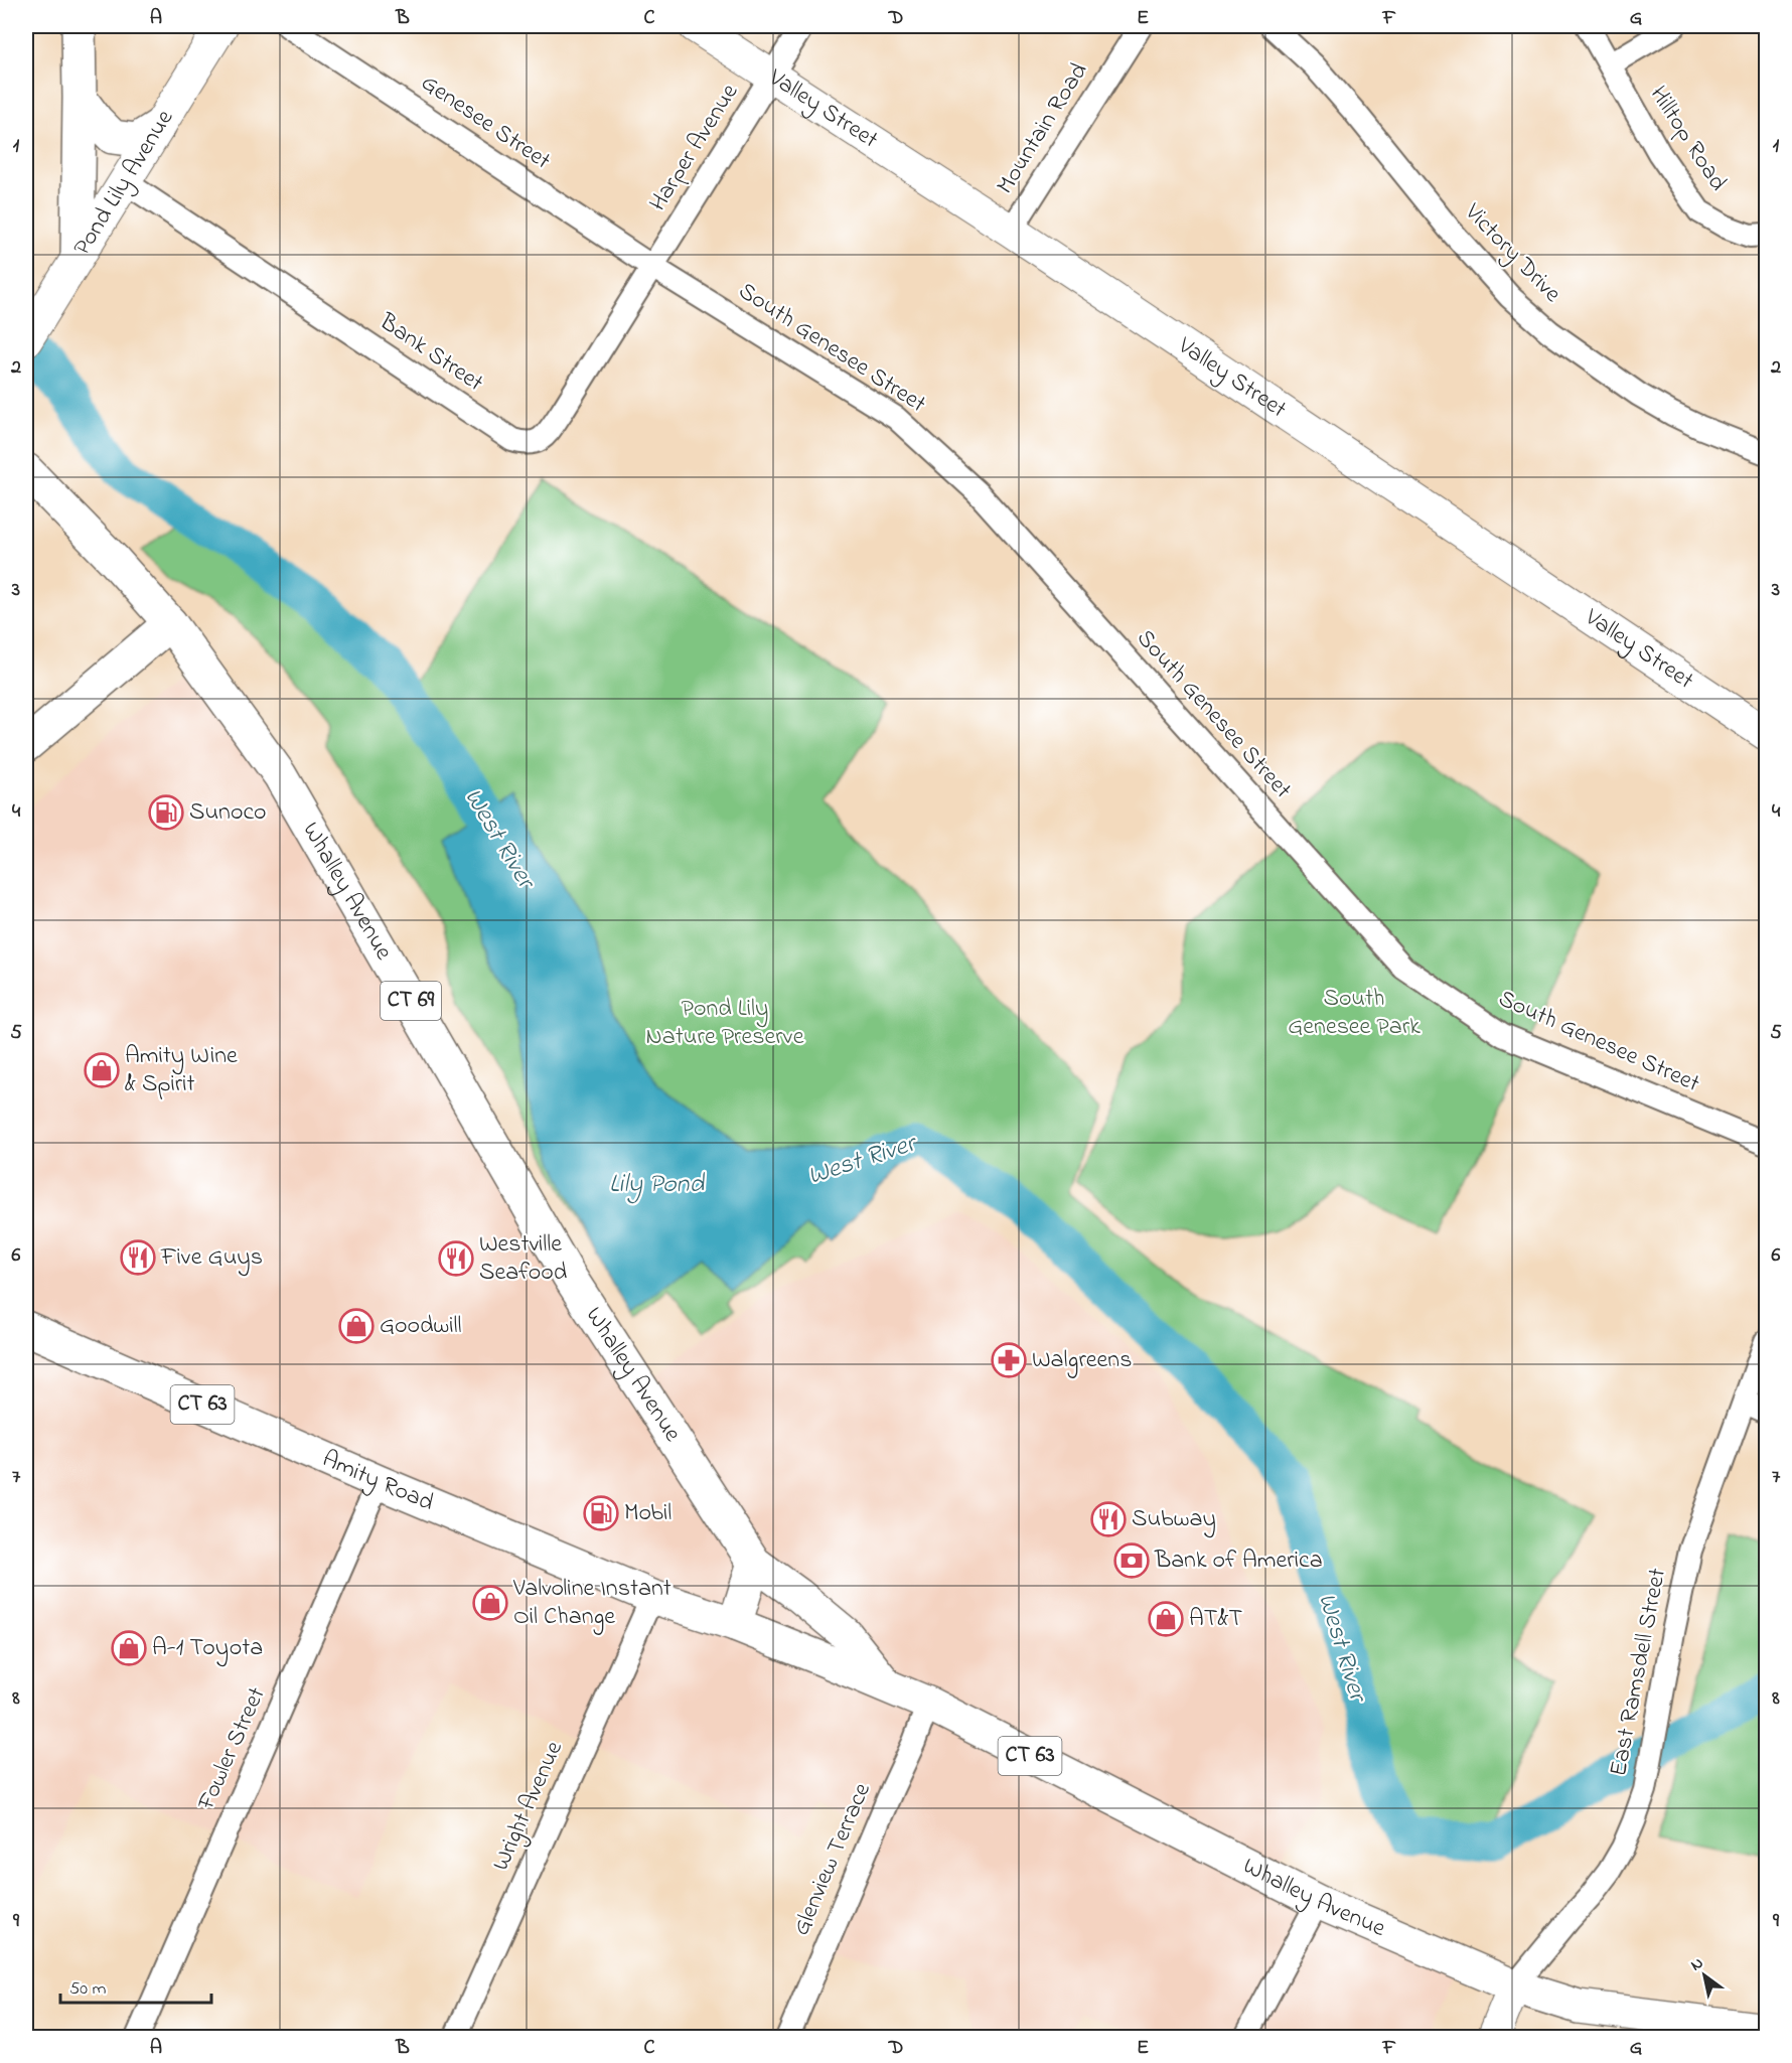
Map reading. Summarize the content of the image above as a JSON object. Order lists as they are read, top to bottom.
{
  "streets": {
    "main road": [
      "Whalley Avenue",
      "CT 69",
      "CT 63",
      "Amity Road"
    ],
    "street": [
      "Valley Street",
      "Genesee Street",
      "Mountain Road",
      "Hilltop Road",
      "Harper Avenue",
      "Pond Lily Avenue",
      "Victory Drive",
      "South Genesee Street",
      "Bank Street",
      "East Ramsdell Street",
      "Fowler Street",
      "Wright Avenue",
      "Glenview Terrace"
    ]
  },
  "crossings": [
    ["Valley Street", "Mountain Road"],
    ["Valley Street", "Harper Avenue"],
    ["Genesee Street", "Harper Avenue"],
    ["Genesee Street", "South Genesee Street"],
    ["Genesee Street", "Bank Street"],
    ["Harper Avenue", "South Genesee Street"],
    ["Harper Avenue", "Bank Street"],
    ["Pond Lily Avenue", "Bank Street"],
    ["South Genesee Street", "Bank Street"],
    ["Whalley Avenue", "Amity Road"],
    ["Whalley Avenue", "East Ramsdell Street"],
    ["Whalley Avenue", "Glenview Terrace"],
    ["Amity Road", "Fowler Street"],
    ["Amity Road", "Wright Avenue"]
  ],
  "water": ["West River", "Lily Pond"],
  "parks": ["South Genesee Park", "Pond Lily Nature Preserve"],
  "places": {
    "fuel station": ["Sunoco", "Mobil"],
    "shop": [
      "Amity Wine & Spirit",
      "Goodwill",
      "Valvoline Instant Oil Change",
      "AT&T",
      "A-1 Toyota"
    ],
    "restaurant": ["Five Guys", "Westville Seafood", "Subway"],
    "pharmacy": ["Walgreens"],
    "bank": ["Bank of America"]
  },
  "scale_bar": "50 m",
  "north": "top left",
  "grid": {
    "columns": [
      "A",
      "B",
      "C",
      "D",
      "E",
      "F",
      "G"
    ],
    "rows": [
      "1",
      "2",
      "3",
      "4",
      "5",
      "6",
      "7",
      "8",
      "9"
    ]
  }
}
